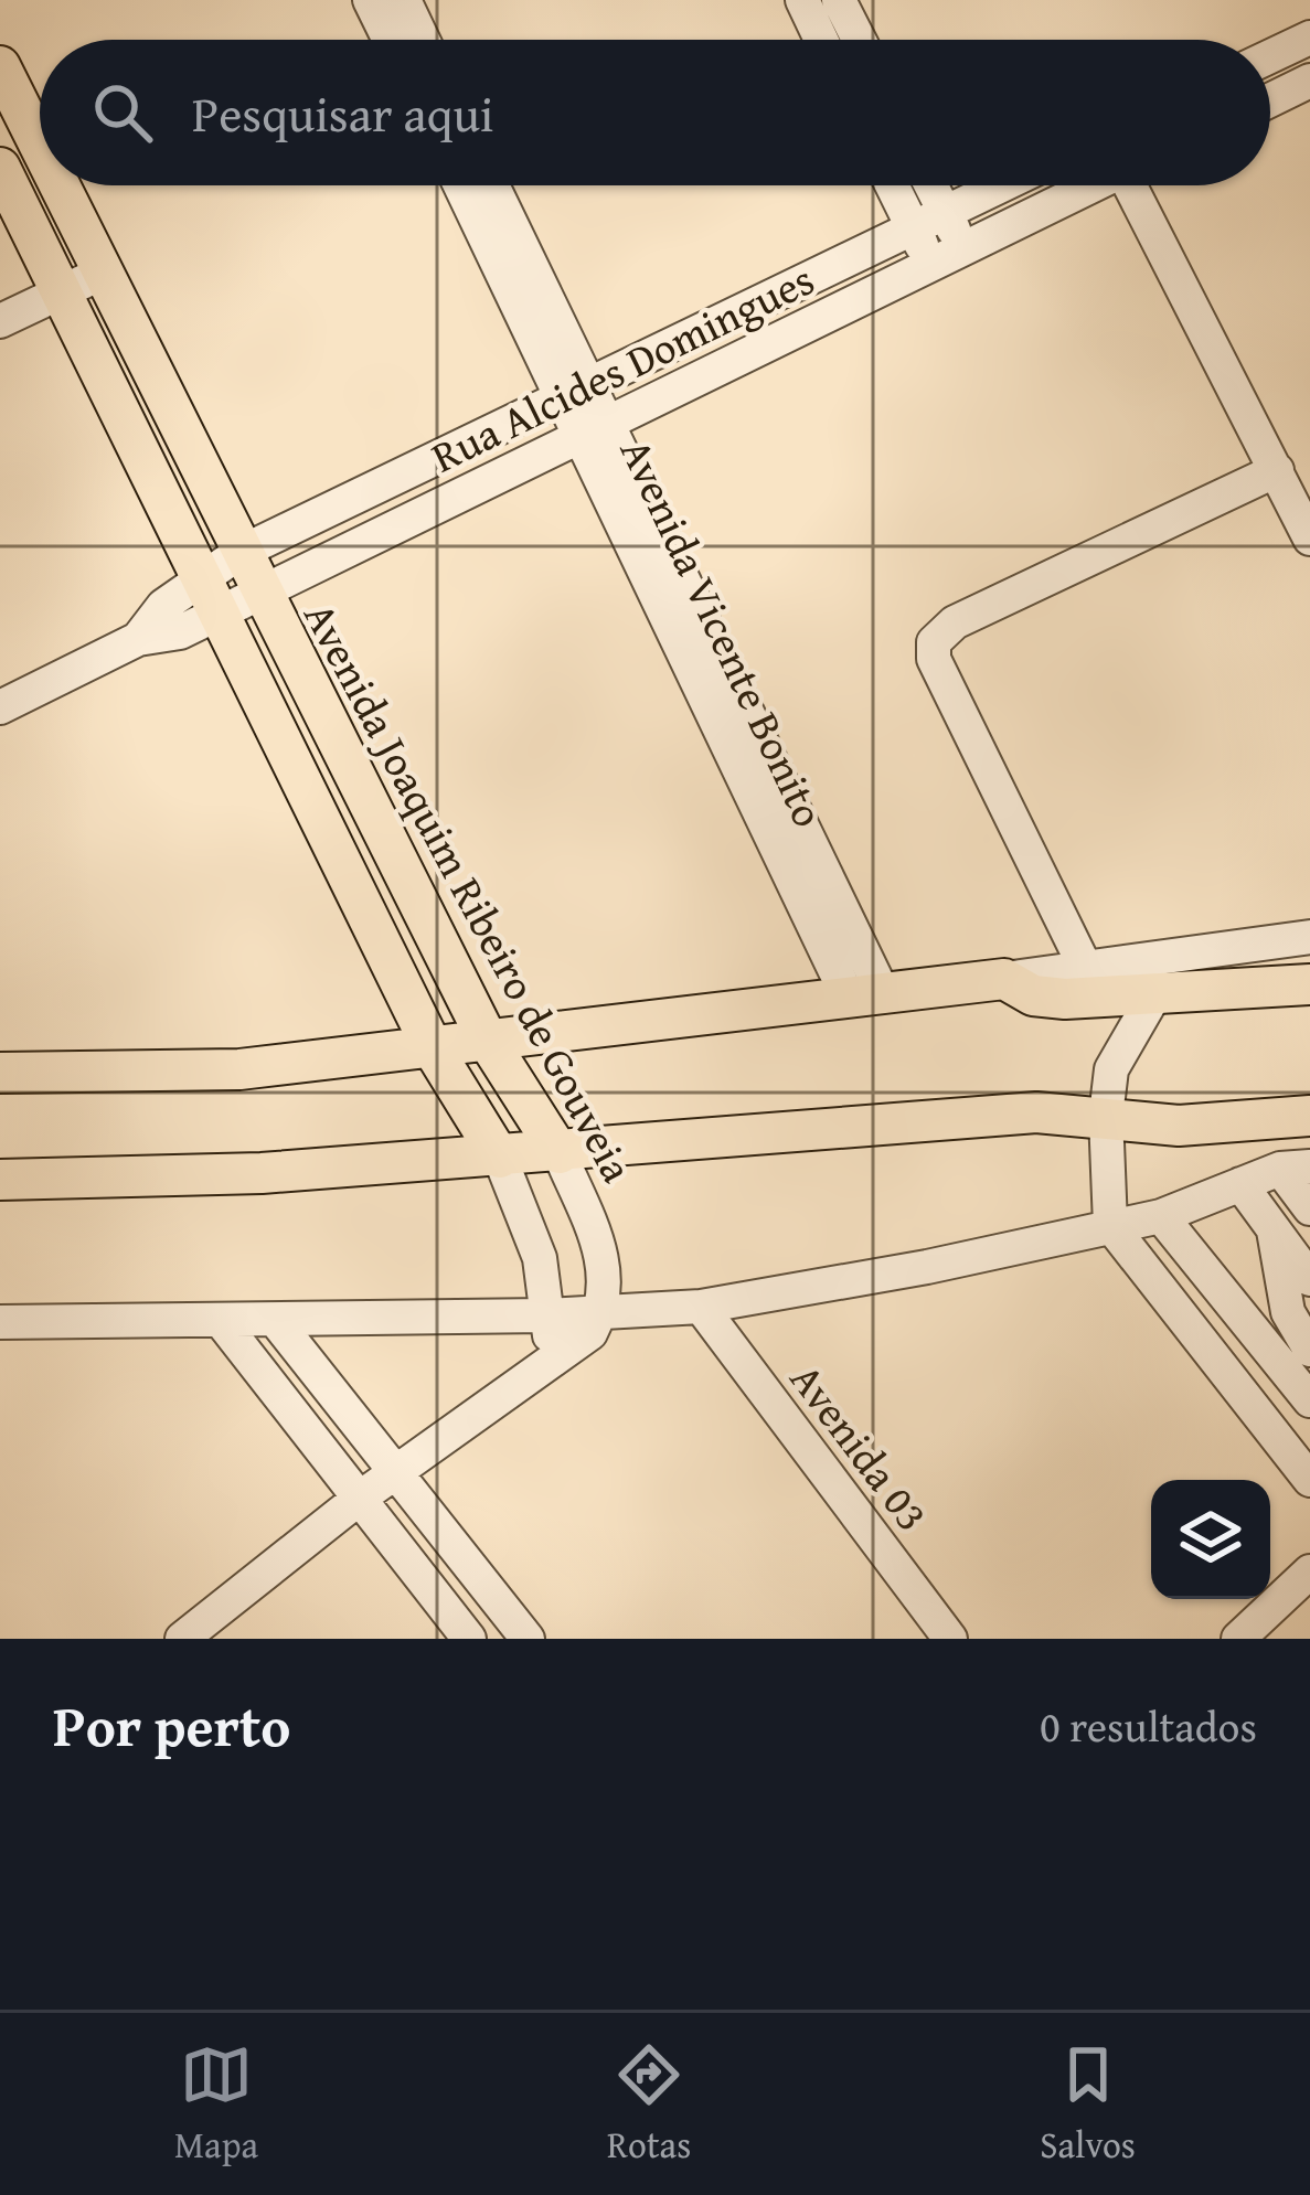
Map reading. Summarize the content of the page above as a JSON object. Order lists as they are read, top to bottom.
{
  "streets": {
    "main road": ["Avenida Joaquim Ribeiro de Gouveia"],
    "street": ["Rua Alcides Domingues", "Avenida Vicente Bonito", "Avenida 03"]
  },
  "crossings": [
    ["Rua Alcides Domingues", "Avenida Vicente Bonito"],
    ["Rua Alcides Domingues", "Avenida Joaquim Ribeiro de Gouveia"]
  ],
  "page": {
    "search": "Pesquisar aqui",
    "heading": ["Por perto", "0 resultados"],
    "nav": ["Mapa", "Rotas", "Salvos"]
  }
}
